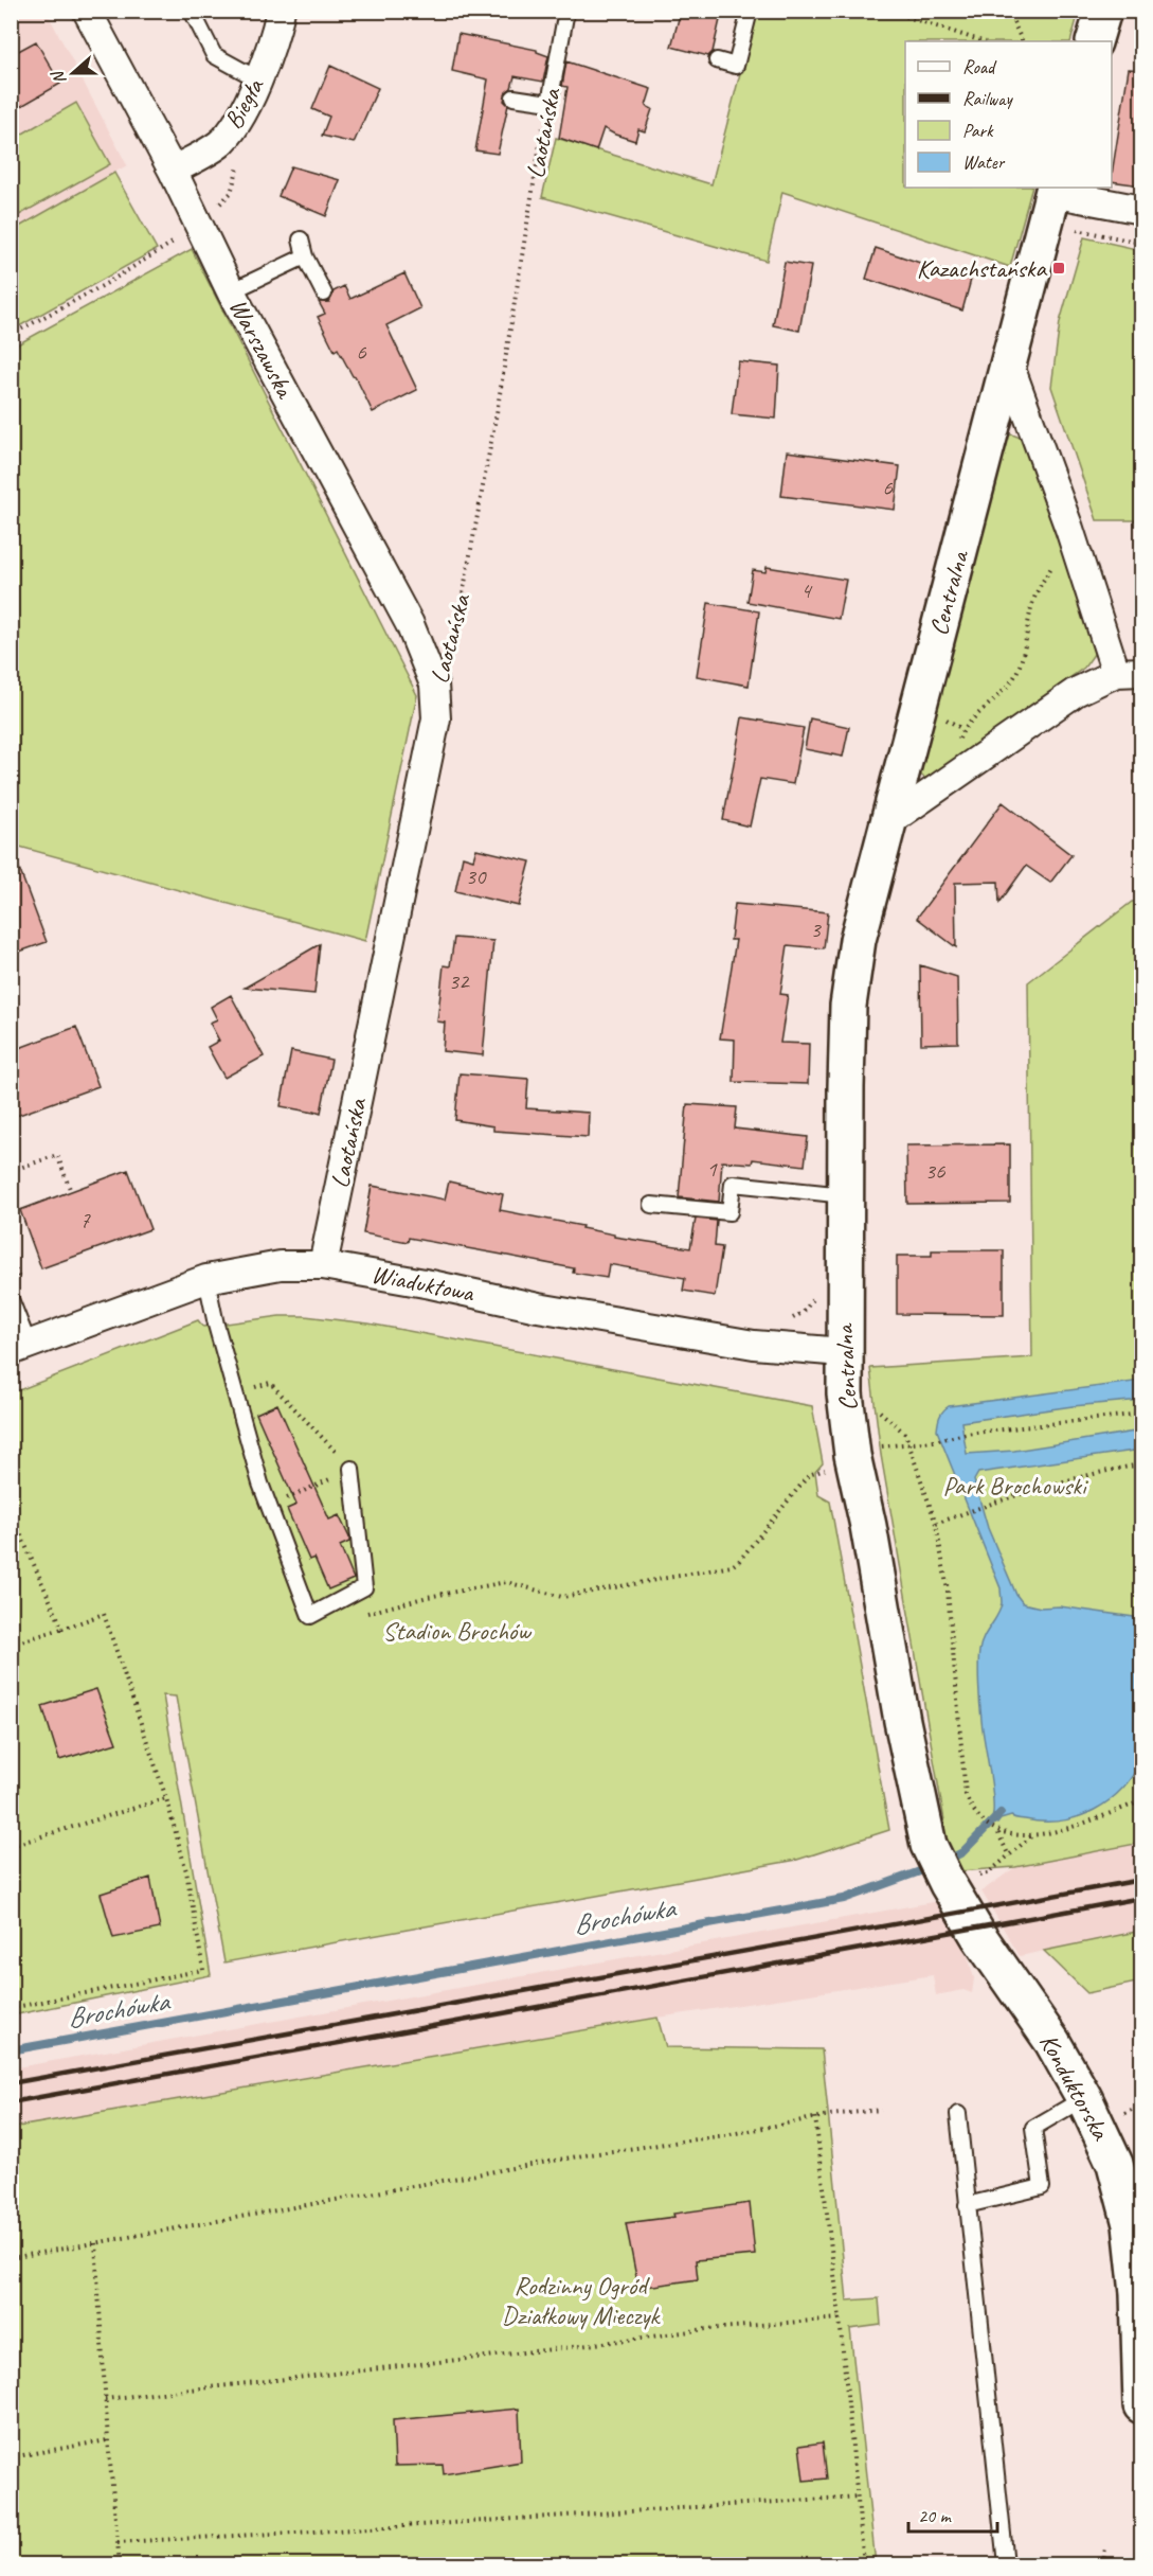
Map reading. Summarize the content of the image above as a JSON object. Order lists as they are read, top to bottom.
{
  "streets": {
    "street": [
      "Biegła",
      "Laotańska",
      "Warszawska",
      "Centralna",
      "Wiaduktowa",
      "Konduktorska"
    ]
  },
  "crossings": [
    ["Biegła", "Warszawska"],
    ["Laotańska", "Warszawska"],
    ["Laotańska", "Wiaduktowa"],
    ["Centralna", "Wiaduktowa"],
    ["Centralna", "Konduktorska"]
  ],
  "water": ["Brochówka"],
  "parks": ["Park Brochowski", "Stadion Brochów", "Rodzinny Ogród Działkowy Mieczyk"],
  "places": {
    "transit": ["Kazachstańska"]
  },
  "house_numbers": [
    "6",
    "6",
    "4",
    "30",
    "3",
    "32",
    "1",
    "36",
    "7"
  ],
  "legend": [
    "Road",
    "Railway",
    "Park",
    "Water"
  ],
  "scale_bar": "20 m",
  "north": "left"
}
